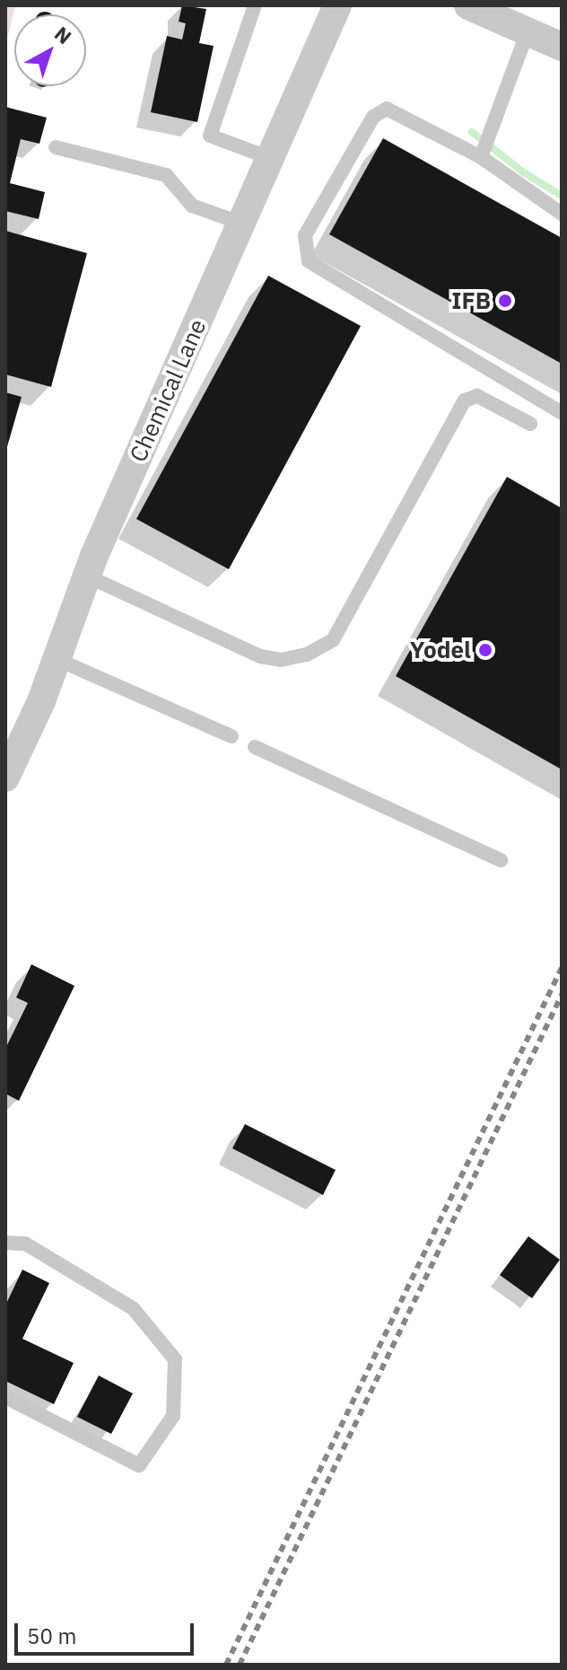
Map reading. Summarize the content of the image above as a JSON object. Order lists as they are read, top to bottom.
{
  "streets": {
    "street": ["Chemical Lane"]
  },
  "places": ["IFB", "Yodel"],
  "scale_bar": "50 m",
  "north": "top right"
}
